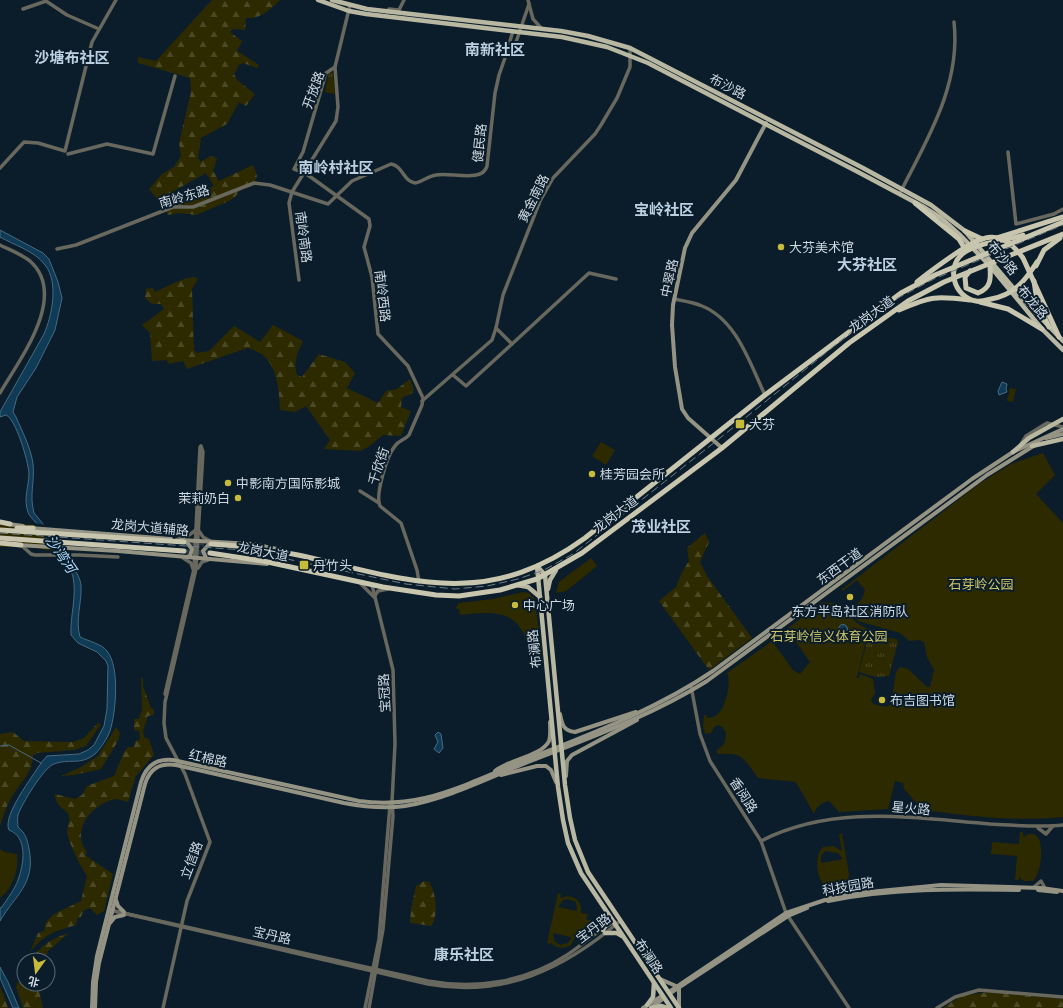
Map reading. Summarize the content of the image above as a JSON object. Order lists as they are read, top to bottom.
{
  "streets": {
    "highway": ["龙岗大道"],
    "main road": [
      "布沙路",
      "中翠路",
      "布龙路",
      "龙岗大道辅路",
      "东西干道",
      "布澜路",
      "红棉路",
      "科技园路"
    ],
    "street": [
      "开放路",
      "健民路",
      "南岭东路",
      "黄金南路",
      "南岭南路",
      "南岭西路",
      "千欣街",
      "宝冠路",
      "香阅路",
      "星火路",
      "立信路",
      "宝丹路"
    ]
  },
  "crossings": [
    ["布沙路", "开放路"],
    ["布沙路", "黄金南路"],
    ["布沙路", "中翠路"],
    ["布沙路", "布龙路"],
    ["开放路", "南岭南路"],
    ["健民路", "南岭东路"],
    ["健民路", "南岭西路"],
    ["南岭东路", "南岭南路"],
    ["南岭东路", "南岭西路"],
    ["中翠路", "龙岗大道"],
    ["南岭西路", "千欣街"],
    ["龙岗大道", "千欣街"],
    ["龙岗大道", "龙岗大道辅路"],
    ["龙岗大道", "布澜路"],
    ["龙岗大道", "宝冠路"],
    ["龙岗大道辅路", "立信路"],
    ["东西干道", "红棉路"],
    ["东西干道", "香阅路"],
    ["布澜路", "科技园路"],
    ["布澜路", "宝丹路"],
    ["宝冠路", "红棉路"],
    ["宝冠路", "宝丹路"],
    ["红棉路", "立信路"],
    ["红棉路", "宝丹路"],
    ["香阅路", "星火路"],
    ["香阅路", "科技园路"],
    ["立信路", "宝丹路"]
  ],
  "districts": [
    "南新社区",
    "沙塘布社区",
    "南岭村社区",
    "宝岭社区",
    "大芬社区",
    "茂业社区",
    "康乐社区"
  ],
  "water": ["沙湾河"],
  "parks": ["石芽岭公园", "石芽岭信义体育公园"],
  "places": {
    "other": [
      "大芬美术馆",
      "桂芳园会所",
      "中影南方国际影城",
      "茉莉奶白",
      "东方半岛社区消防队",
      "中心广场",
      "布吉图书馆"
    ],
    "transit": ["大芬", "丹竹头"]
  },
  "north": "bottom"
}
